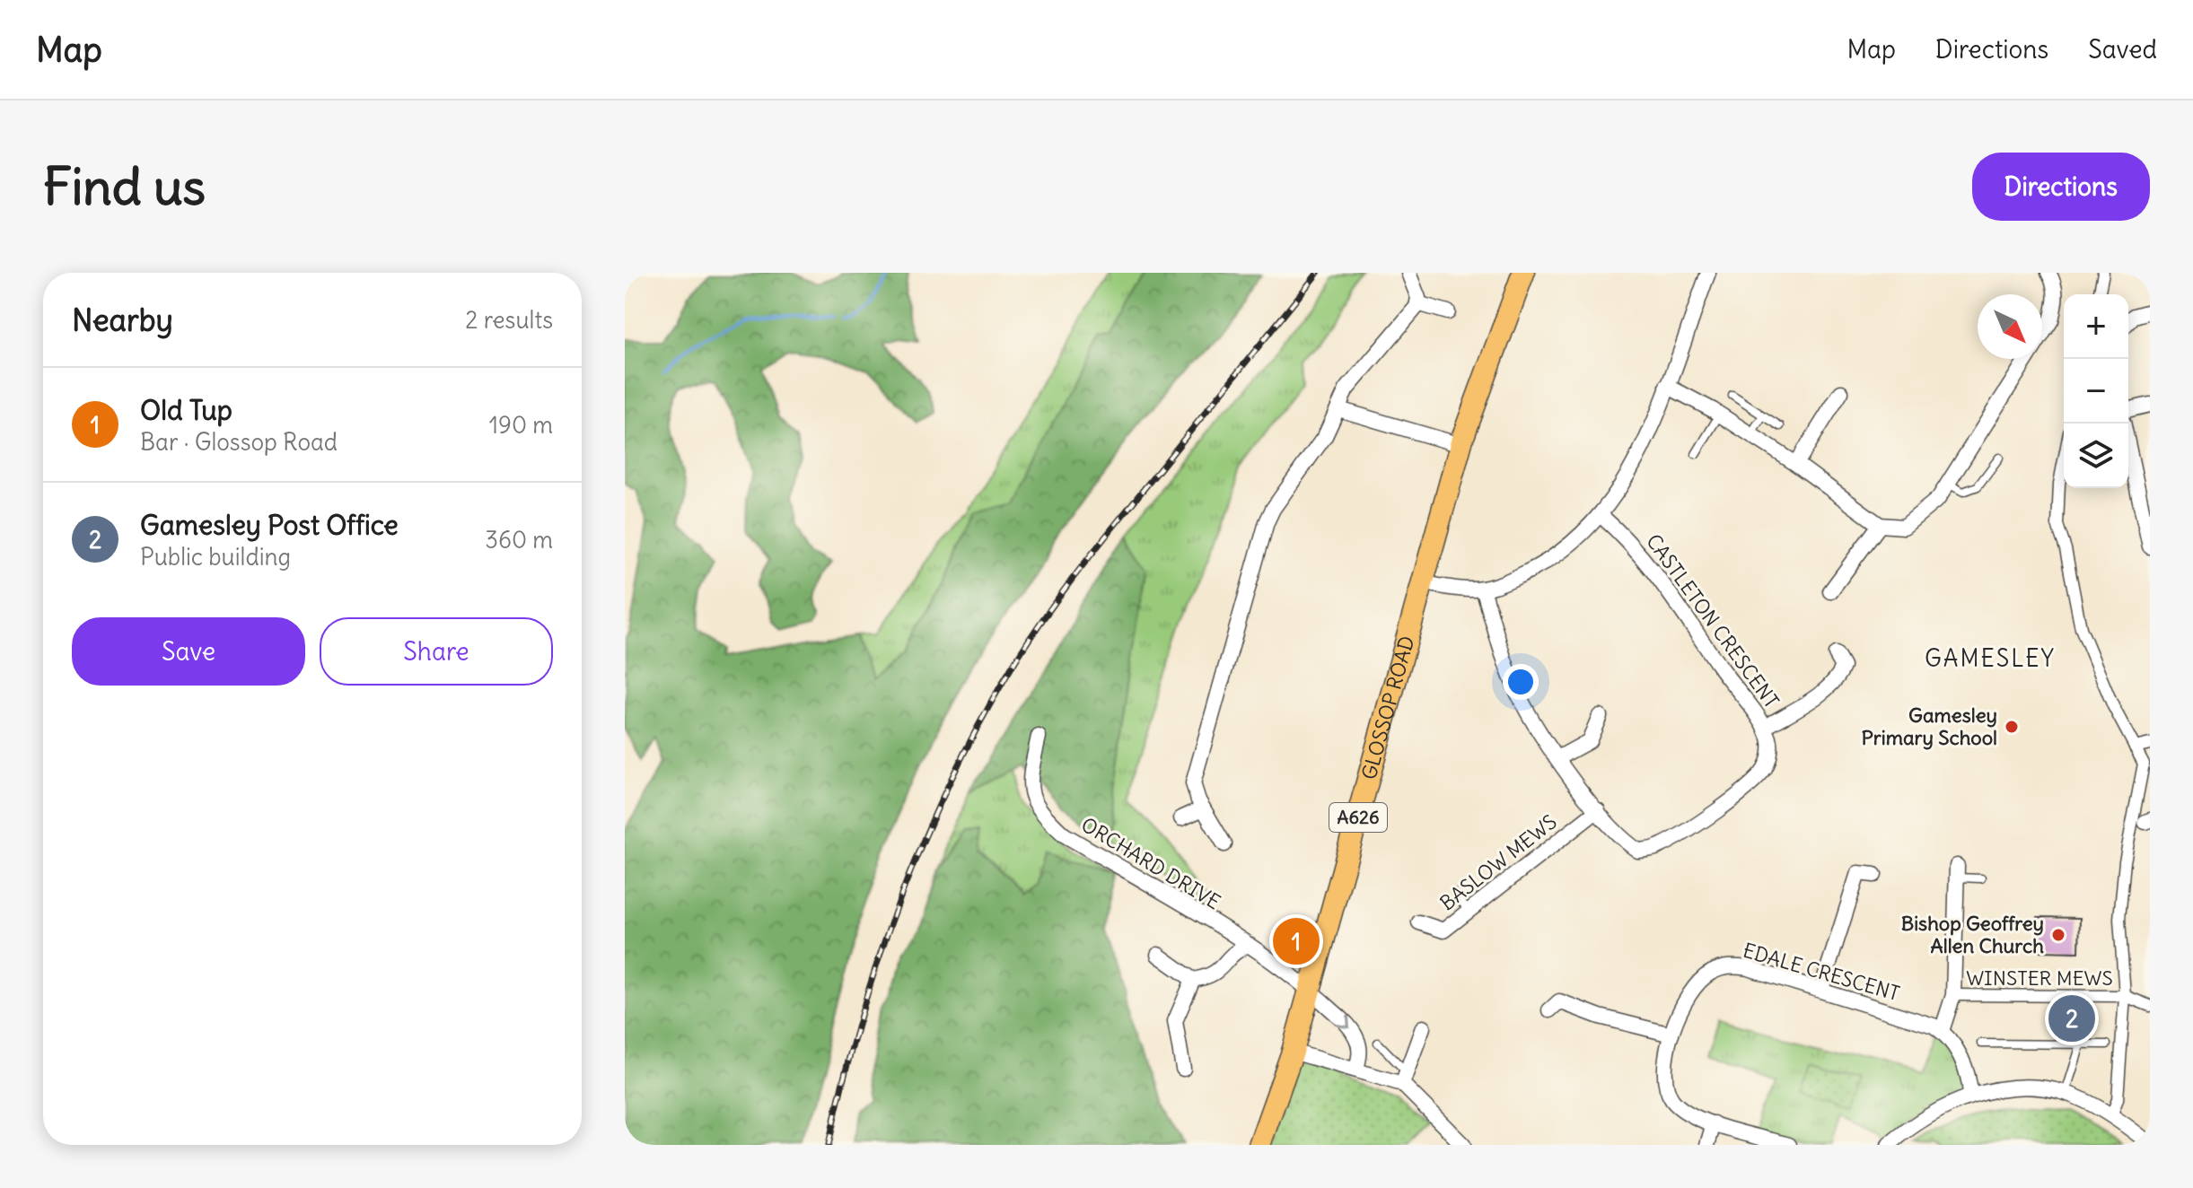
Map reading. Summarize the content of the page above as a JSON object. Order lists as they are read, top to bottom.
{
  "streets": {
    "main road": ["GLOSSOP ROAD", "A626"],
    "street": [
      "CASTLETON CRESCENT",
      "BASLOW MEWS",
      "ORCHARD DRIVE",
      "EDALE CRESCENT",
      "WINSTER MEWS"
    ]
  },
  "crossings": [
    ["CASTLETON CRESCENT", "BASLOW MEWS"],
    ["GLOSSOP ROAD", "ORCHARD DRIVE"]
  ],
  "districts": ["GAMESLEY"],
  "places": ["Gamesley Primary School", "Bishop Geoffrey Allen Church"],
  "north": "bottom right",
  "page": {
    "header": "Map",
    "nav": ["Map", "Directions", "Saved"],
    "buttons": [
      "Directions",
      ["Save", "Share"]
    ],
    "title": "Find us",
    "heading": ["Nearby", "2 results"],
    "map_buttons": ["+", "−"],
    "list": [
      {
        "mark": "1",
        "name": "Old Tup",
        "note": "Bar · Glossop Road",
        "value": "190 m"
      },
      {
        "mark": "2",
        "name": "Gamesley Post Office",
        "note": "Public building",
        "value": "360 m"
      }
    ],
    "pins": ["1", "2"]
  }
}
